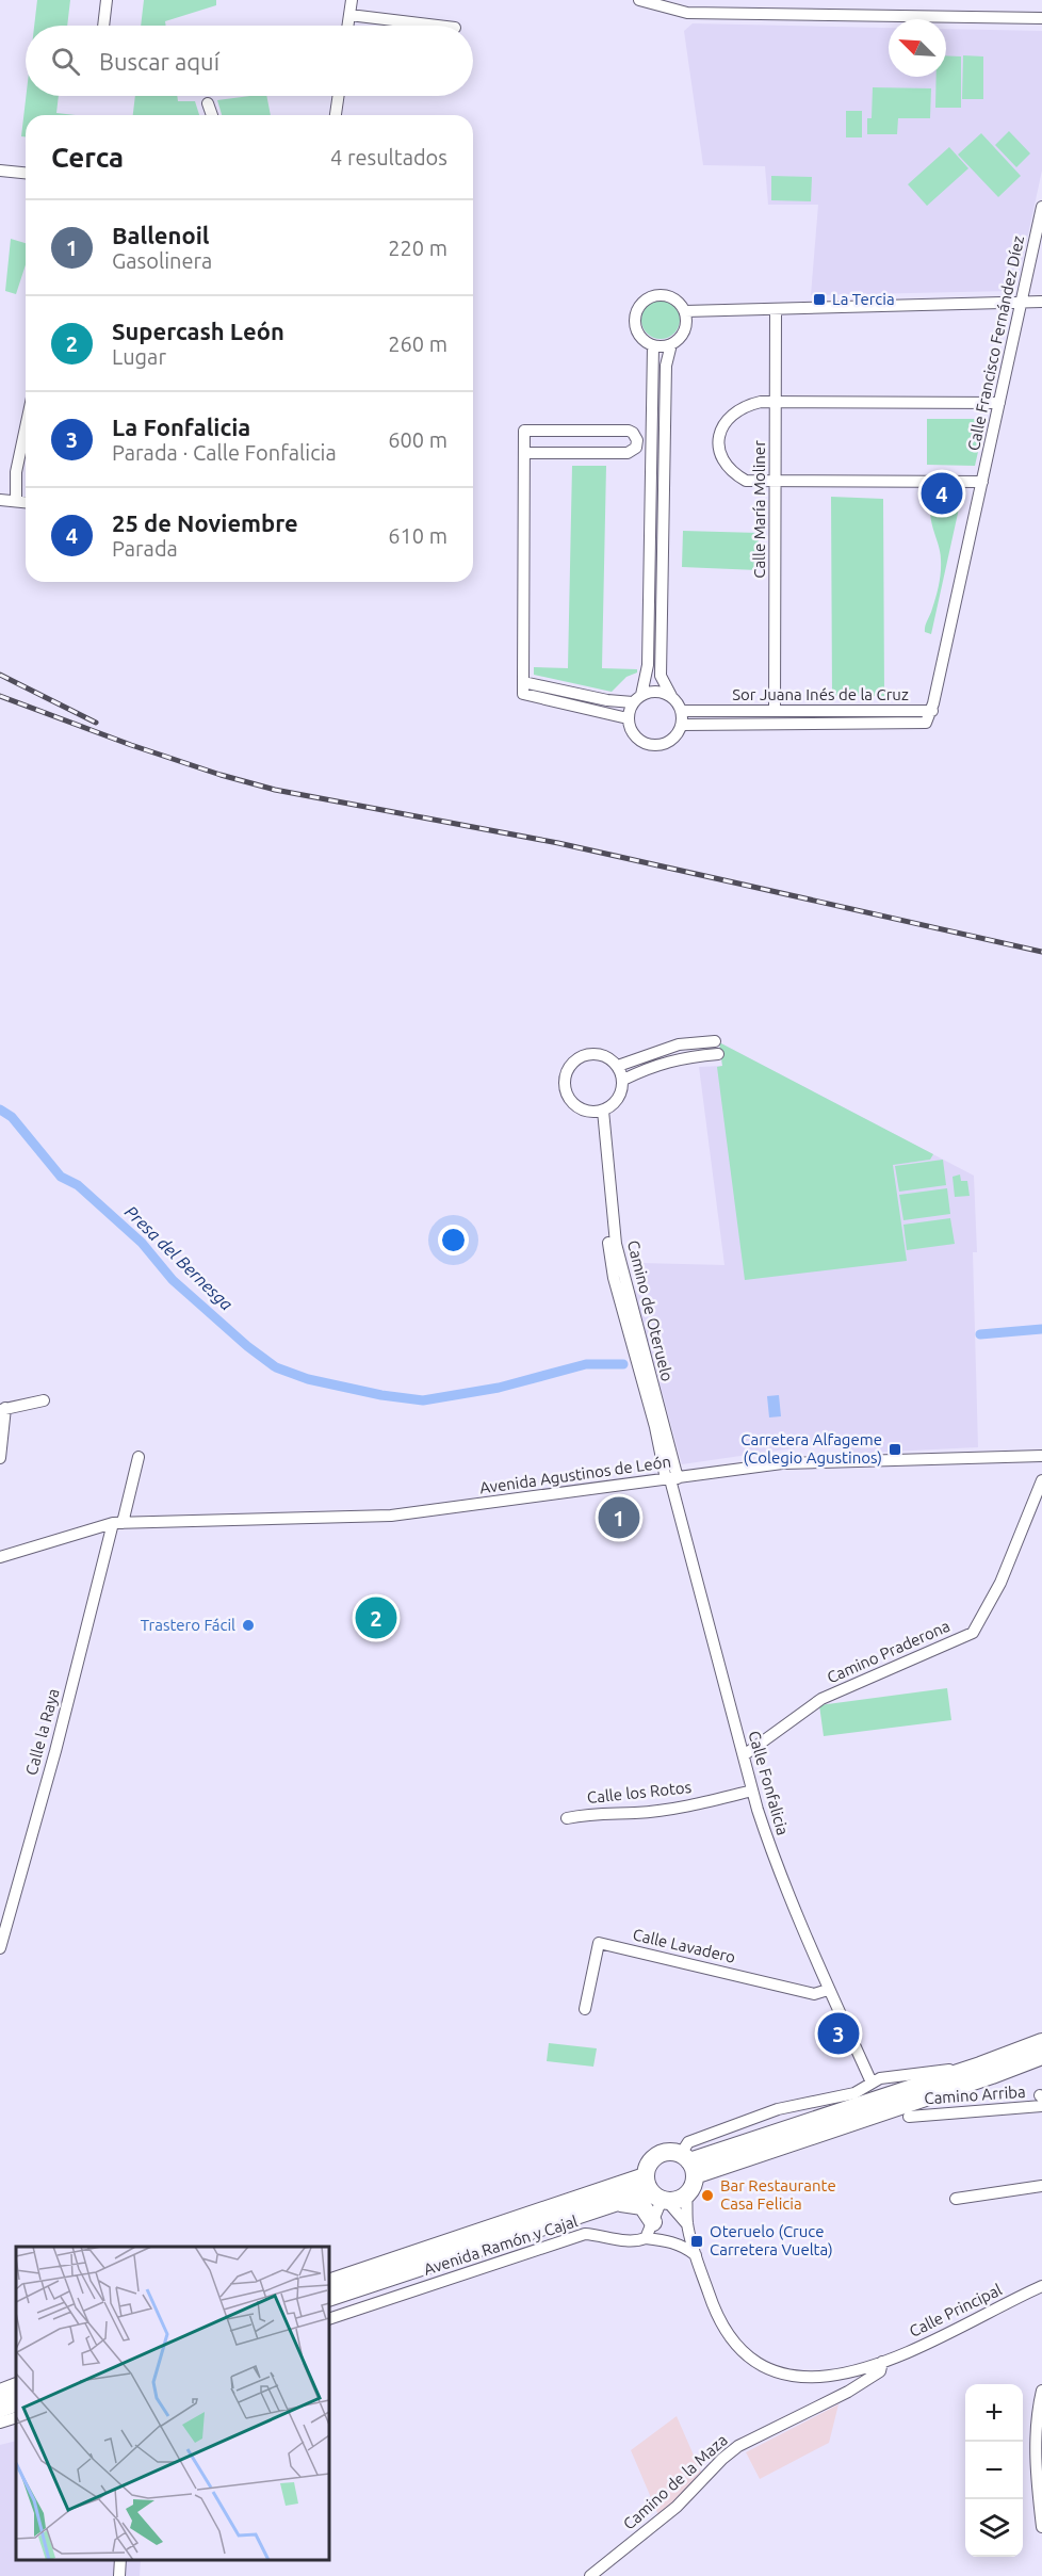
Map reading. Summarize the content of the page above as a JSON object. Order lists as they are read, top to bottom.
{
  "streets": {
    "street": [
      "Calle Francisco Fernández Díez",
      "Calle María Moliner",
      "Sor Juana Inés de la Cruz",
      "Camino de Oteruelo",
      "Avenida Agustinos de León",
      "Camino Praderona",
      "Calle la Raya",
      "Calle Fonfalicia",
      "Calle los Rotos",
      "Calle Lavadero",
      "Camino Arriba",
      "Avenida Ramón y Cajal",
      "Calle Principal",
      "Camino de la Maza"
    ]
  },
  "crossings": [
    ["Calle Francisco Fernández Díez", "Sor Juana Inés de la Cruz"],
    ["Calle María Moliner", "Sor Juana Inés de la Cruz"],
    ["Camino de Oteruelo", "Avenida Agustinos de León"],
    ["Camino de Oteruelo", "Calle Fonfalicia"],
    ["Avenida Agustinos de León", "Calle la Raya"],
    ["Avenida Agustinos de León", "Calle Fonfalicia"],
    ["Camino Praderona", "Calle Fonfalicia"],
    ["Calle Fonfalicia", "Calle los Rotos"],
    ["Calle Fonfalicia", "Calle Lavadero"],
    ["Avenida Ramón y Cajal", "Calle Principal"],
    ["Calle Principal", "Camino de la Maza"]
  ],
  "water": ["Presa del Bernesga"],
  "places": {
    "transit": ["La Tercia", "Carretera Alfageme (Colegio Agustinos)", "Oteruelo (Cruce Carretera Vuelta)"],
    "other": ["Trastero Fácil", "Bar Restaurante Casa Felicia"]
  },
  "north": "top left",
  "page": {
    "search": "Buscar aquí",
    "heading": ["Cerca", "4 resultados"],
    "list": [
      {
        "mark": "1",
        "name": "Ballenoil",
        "note": "Gasolinera",
        "value": "220 m"
      },
      {
        "mark": "2",
        "name": "Supercash León",
        "note": "Lugar",
        "value": "260 m"
      },
      {
        "mark": "3",
        "name": "La Fonfalicia",
        "note": "Parada · Calle Fonfalicia",
        "value": "600 m"
      },
      {
        "mark": "4",
        "name": "25 de Noviembre",
        "note": "Parada",
        "value": "610 m"
      }
    ],
    "pins": [
      "4",
      "1",
      "2",
      "3"
    ],
    "map_buttons": ["+", "−"]
  }
}
